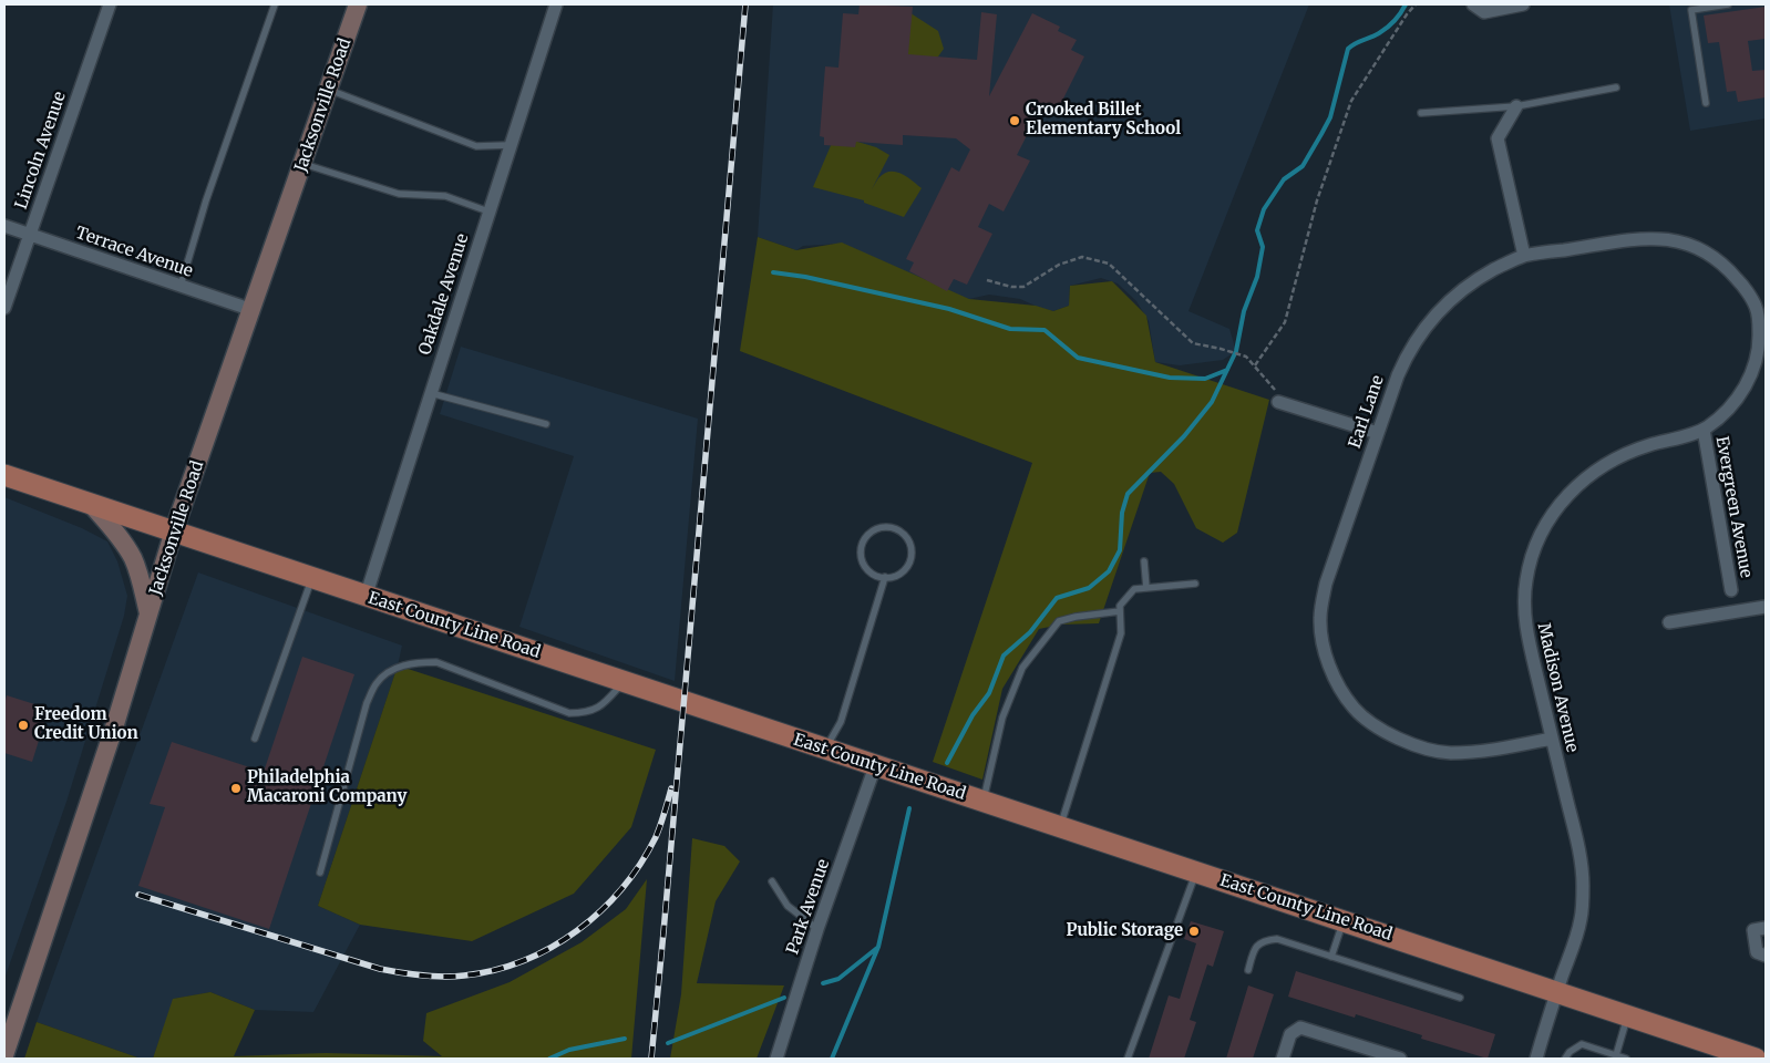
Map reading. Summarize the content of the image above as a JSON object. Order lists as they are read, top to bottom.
{
  "streets": {
    "main road": ["Jacksonville Road", "East County Line Road"],
    "street": [
      "Lincoln Avenue",
      "Terrace Avenue",
      "Oakdale Avenue",
      "Earl Lane",
      "Evergreen Avenue",
      "Madison Avenue",
      "Park Avenue"
    ]
  },
  "crossings": [
    ["Jacksonville Road", "Terrace Avenue"],
    ["Jacksonville Road", "East County Line Road"],
    ["Lincoln Avenue", "Terrace Avenue"],
    ["Oakdale Avenue", "East County Line Road"],
    ["Earl Lane", "Madison Avenue"],
    ["Evergreen Avenue", "Madison Avenue"],
    ["East County Line Road", "Madison Avenue"],
    ["East County Line Road", "Park Avenue"]
  ],
  "places": [
    "Crooked Billet Elementary School",
    "Freedom Credit Union",
    "Philadelphia Macaroni Company",
    "Public Storage"
  ]
}
